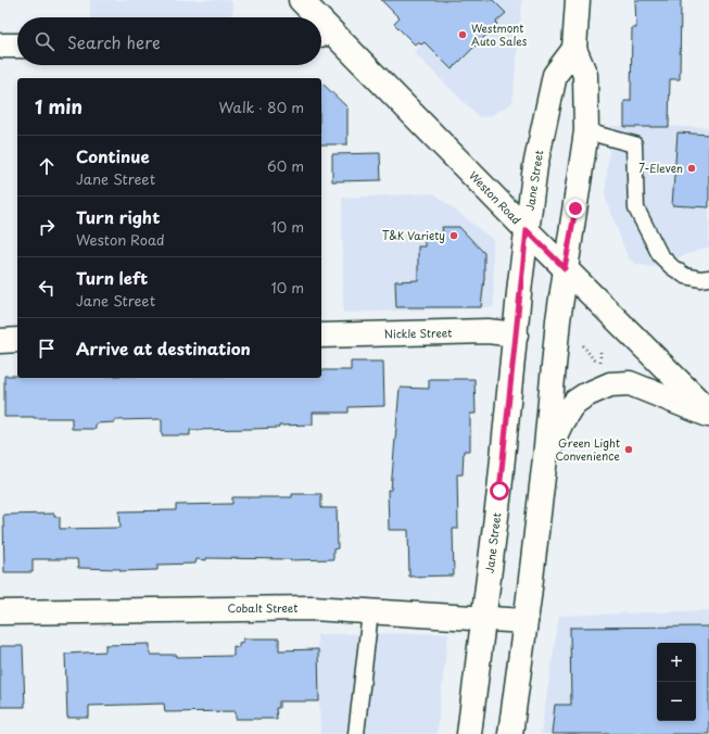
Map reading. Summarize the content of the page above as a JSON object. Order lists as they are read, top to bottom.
{
  "streets": {
    "main road": [
      "Jane Street",
      "Weston Road",
      "Nickle Street",
      "Cobalt Street"
    ]
  },
  "crossings": [
    ["Jane Street", "Weston Road"],
    ["Jane Street", "Nickle Street"],
    ["Jane Street", "Cobalt Street"]
  ],
  "places": [
    "Westmont Auto Sales",
    "7-Eleven",
    "T&K Variety",
    "Green Light Convenience"
  ],
  "page": {
    "search": "Search here",
    "heading": ["1 min", "Walk · 80 m"],
    "list": [
      ["Continue", "Jane Street", "60 m"],
      ["Turn right", "Weston Road", "10 m"],
      ["Turn left", "Jane Street", "10 m"],
      "Arrive at destination"
    ],
    "map_buttons": ["+", "−"]
  }
}
